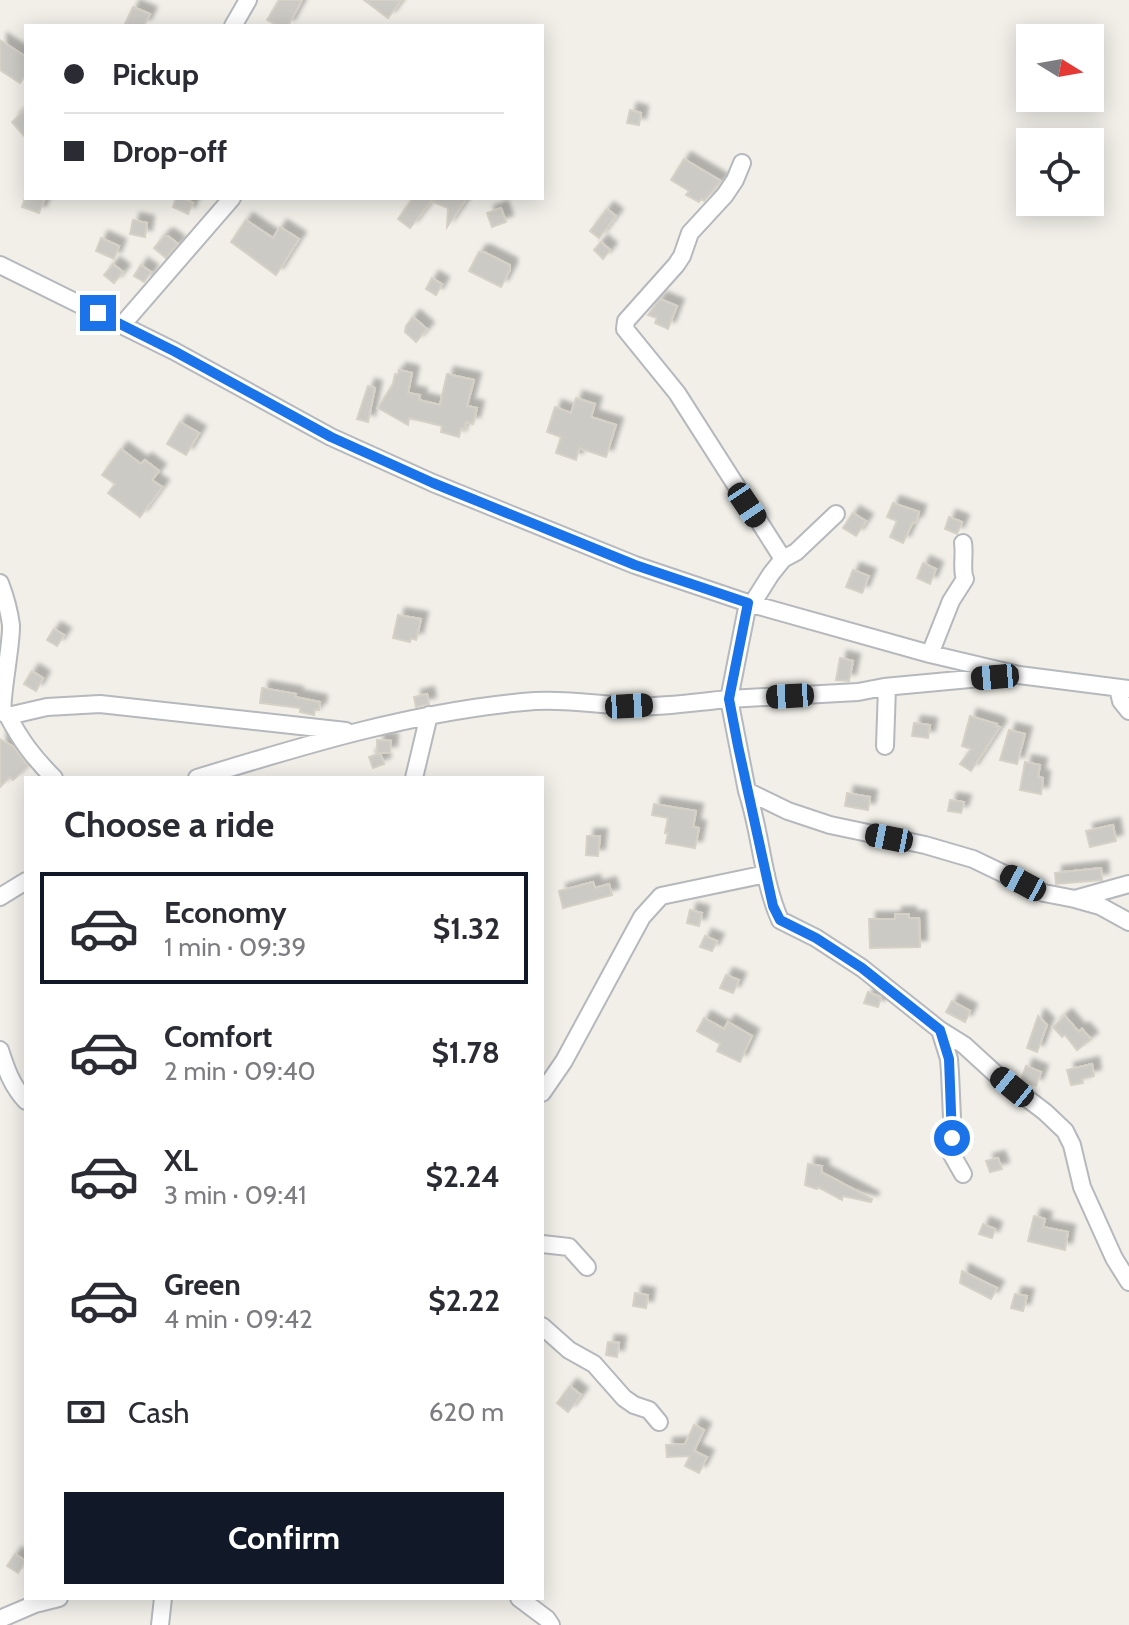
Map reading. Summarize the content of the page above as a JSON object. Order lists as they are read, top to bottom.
{
  "north": "right",
  "page": {
    "banner": ["Pickup", "Drop-off"],
    "heading": "Choose a ride",
    "list": [
      {
        "name": "Economy",
        "note": "1 min · 09:39",
        "value": "$1.32"
      },
      {
        "name": "Comfort",
        "note": "2 min · 09:40",
        "value": "$1.78"
      },
      {
        "name": "XL",
        "note": "3 min · 09:41",
        "value": "$2.24"
      },
      {
        "name": "Green",
        "note": "4 min · 09:42",
        "value": "$2.22"
      }
    ],
    "pay": ["Cash", "620 m"],
    "buttons": "Confirm"
  }
}
